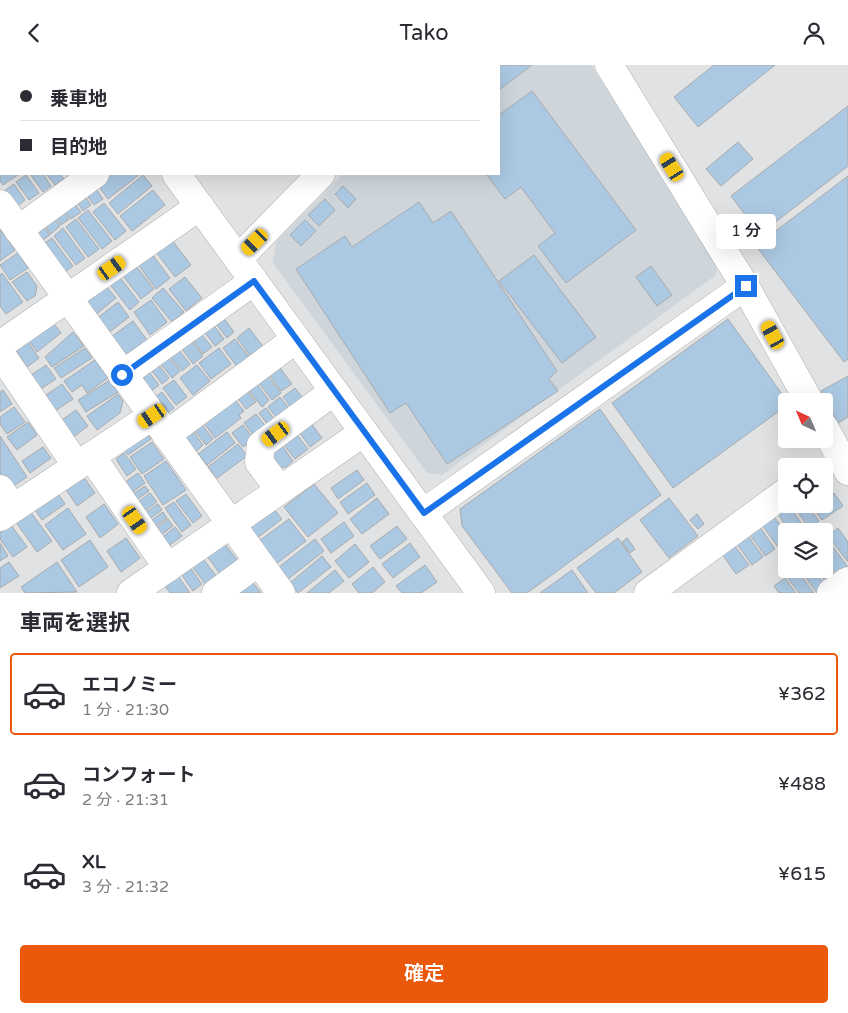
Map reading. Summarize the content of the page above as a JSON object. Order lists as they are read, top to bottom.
{
  "north": "top left",
  "page": {
    "header": "Tako",
    "banner": ["乗車地", "目的地"],
    "bubble": "1 分",
    "heading": "車両を選択",
    "list": [
      {
        "name": "エコノミー",
        "note": "1 分 · 21:30",
        "value": "¥362"
      },
      {
        "name": "コンフォート",
        "note": "2 分 · 21:31",
        "value": "¥488"
      },
      {
        "name": "XL",
        "note": "3 分 · 21:32",
        "value": "¥615"
      }
    ],
    "buttons": "確定"
  }
}
